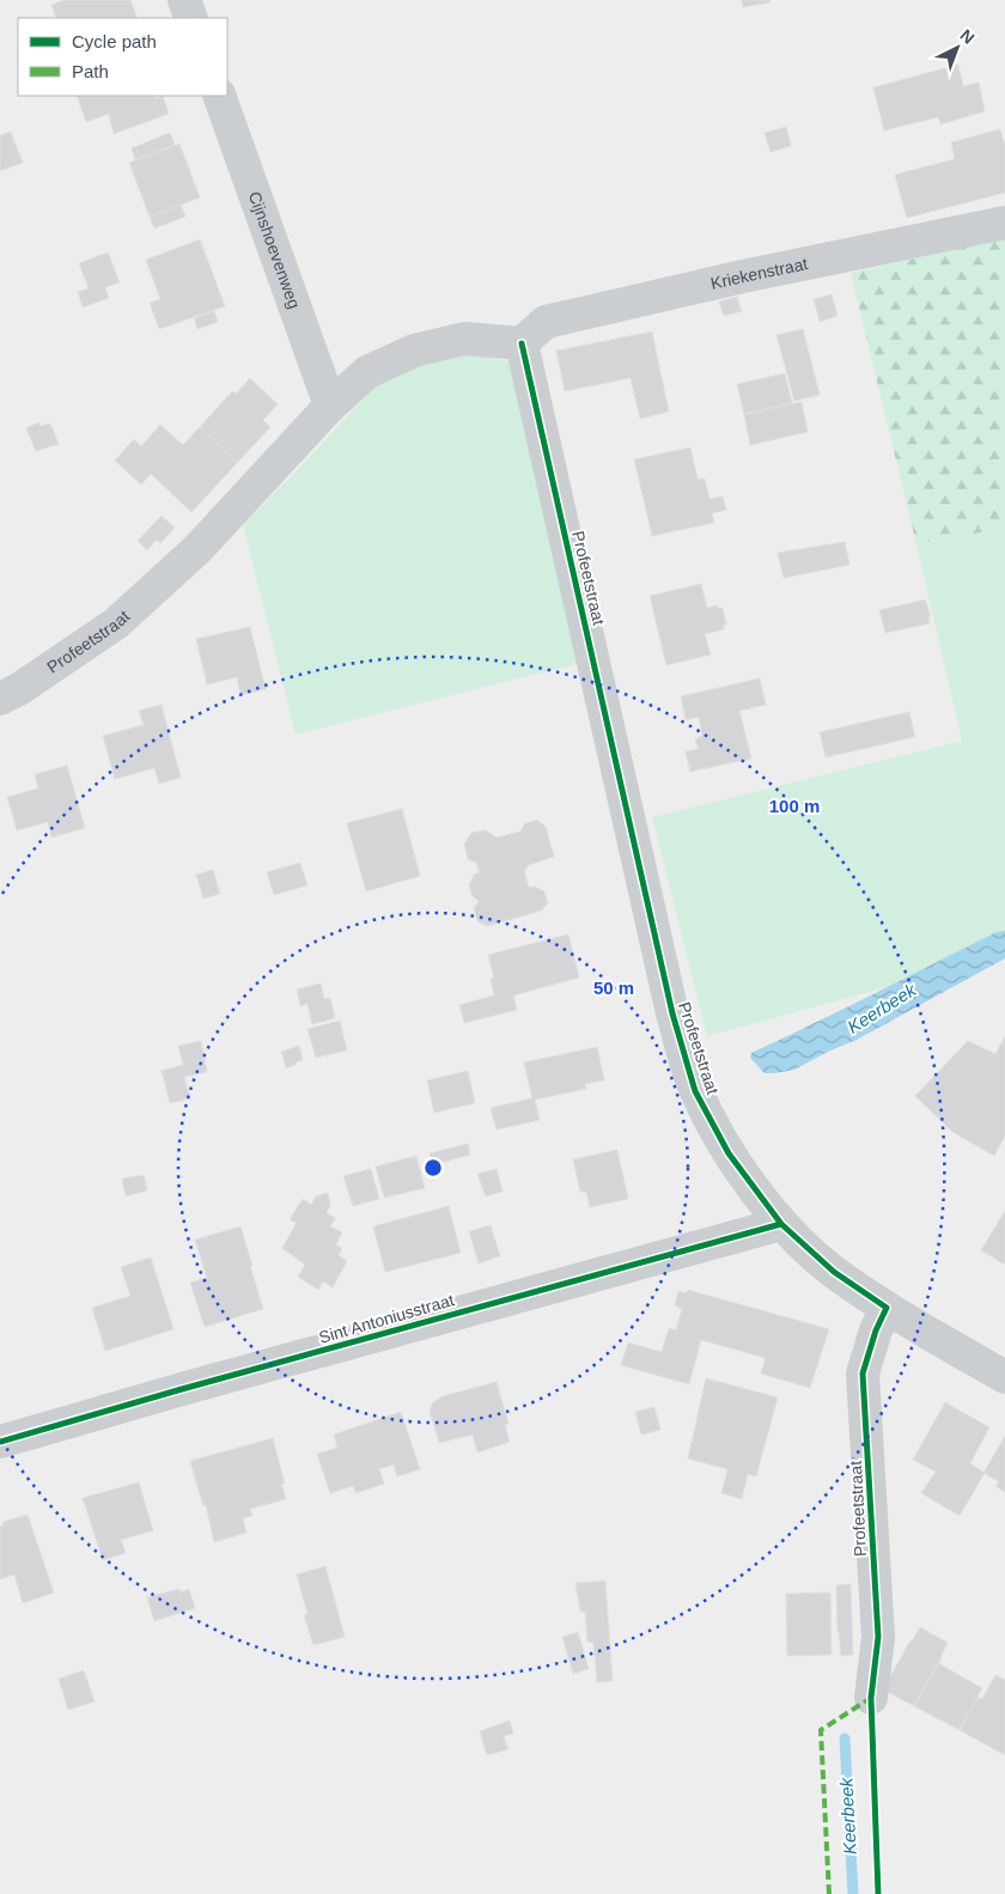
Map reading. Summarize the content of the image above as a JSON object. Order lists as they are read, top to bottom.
{
  "streets": {
    "street": [
      "Cijnshoevenweg",
      "Kriekenstraat",
      "Profeetstraat",
      "Sint Antoniusstraat"
    ]
  },
  "crossings": [
    ["Cijnshoevenweg", "Profeetstraat"],
    ["Kriekenstraat", "Profeetstraat"],
    ["Profeetstraat", "Sint Antoniusstraat"]
  ],
  "water": ["Keerbeek"],
  "legend": ["Cycle path", "Path"],
  "north": "top right",
  "rings": ["100 m", "50 m"]
}
